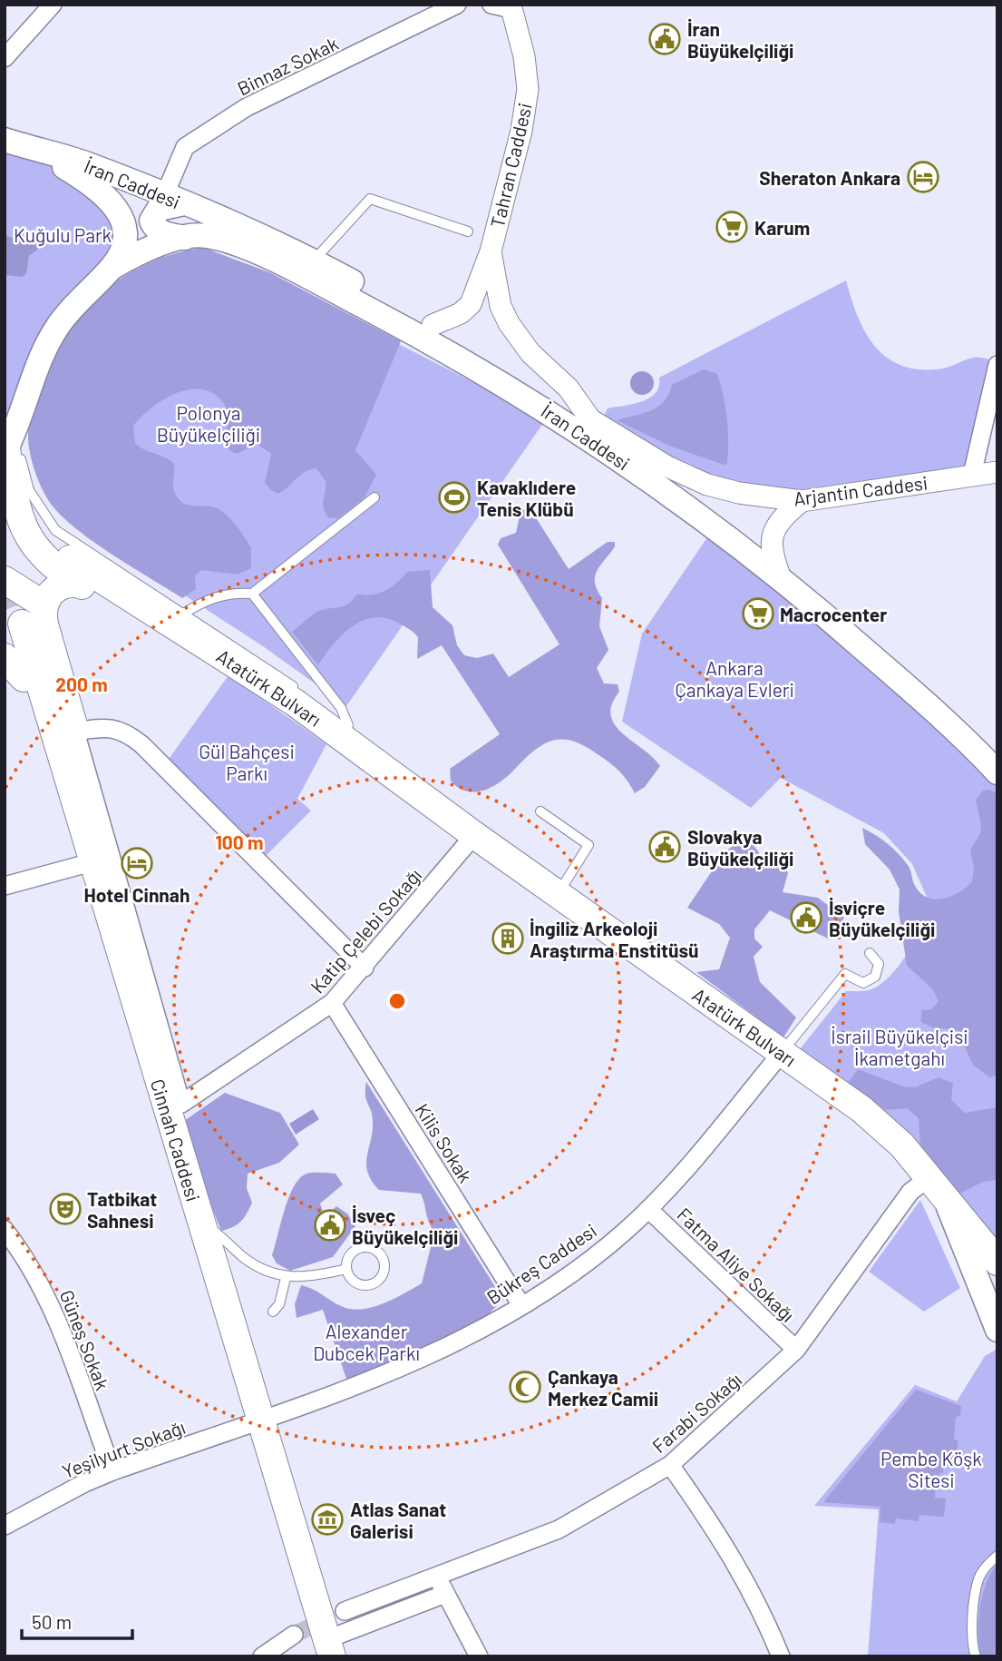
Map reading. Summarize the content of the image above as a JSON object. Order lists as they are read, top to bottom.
{
  "streets": {
    "main road": ["İran Caddesi", "Atatürk Bulvarı", "Cinnah Caddesi"],
    "street": [
      "Binnaz Sokak",
      "Tahran Caddesi",
      "Arjantin Caddesi",
      "Katip Çelebi Sokağı",
      "Kilis Sokak",
      "Bükreş Caddesi",
      "Fatma Aliye Sokağı",
      "Güneş Sokak",
      "Farabi Sokağı",
      "Yeşilyurt Sokağı"
    ]
  },
  "crossings": [
    ["Binnaz Sokak", "İran Caddesi"],
    ["Tahran Caddesi", "İran Caddesi"],
    ["Tahran Caddesi", "Arjantin Caddesi"],
    ["İran Caddesi", "Arjantin Caddesi"],
    ["Atatürk Bulvarı", "Katip Çelebi Sokağı"],
    ["Atatürk Bulvarı", "Bükreş Caddesi"],
    ["Atatürk Bulvarı", "Farabi Sokağı"],
    ["Katip Çelebi Sokağı", "Kilis Sokak"],
    ["Cinnah Caddesi", "Bükreş Caddesi"],
    ["Cinnah Caddesi", "Yeşilyurt Sokağı"],
    ["Kilis Sokak", "Bükreş Caddesi"],
    ["Bükreş Caddesi", "Fatma Aliye Sokağı"],
    ["Bükreş Caddesi", "Yeşilyurt Sokağı"],
    ["Fatma Aliye Sokağı", "Farabi Sokağı"],
    ["Güneş Sokak", "Yeşilyurt Sokağı"]
  ],
  "parks": [
    "Kuğulu Park",
    "Polonya Büyükelçiliği",
    "Ankara Çankaya Evleri",
    "Gül Bahçesi Parkı",
    "İsrail Büyükelçisi İkametgahı",
    "Alexander Dubcek Parkı",
    "Pembe Köşk Sitesi"
  ],
  "places": {
    "public building": [
      "İran Büyükelçiliği",
      "Slovakya Büyükelçiliği",
      "İsviçre Büyükelçiliği",
      "İsveç Büyükelçiliği"
    ],
    "hotel": ["Sheraton Ankara", "Hotel Cinnah"],
    "supermarket": ["Karum", "Macrocenter"],
    "sports": ["Kavaklıdere Tenis Klübü"],
    "building": ["İngiliz Arkeoloji Araştırma Enstitüsü"],
    "theatre": ["Tatbikat Sahnesi"],
    "mosque": ["Çankaya Merkez Camii"],
    "museum": ["Atlas Sanat Galerisi"]
  },
  "scale_bar": "50 m",
  "rings": ["200 m", "100 m"]
}
